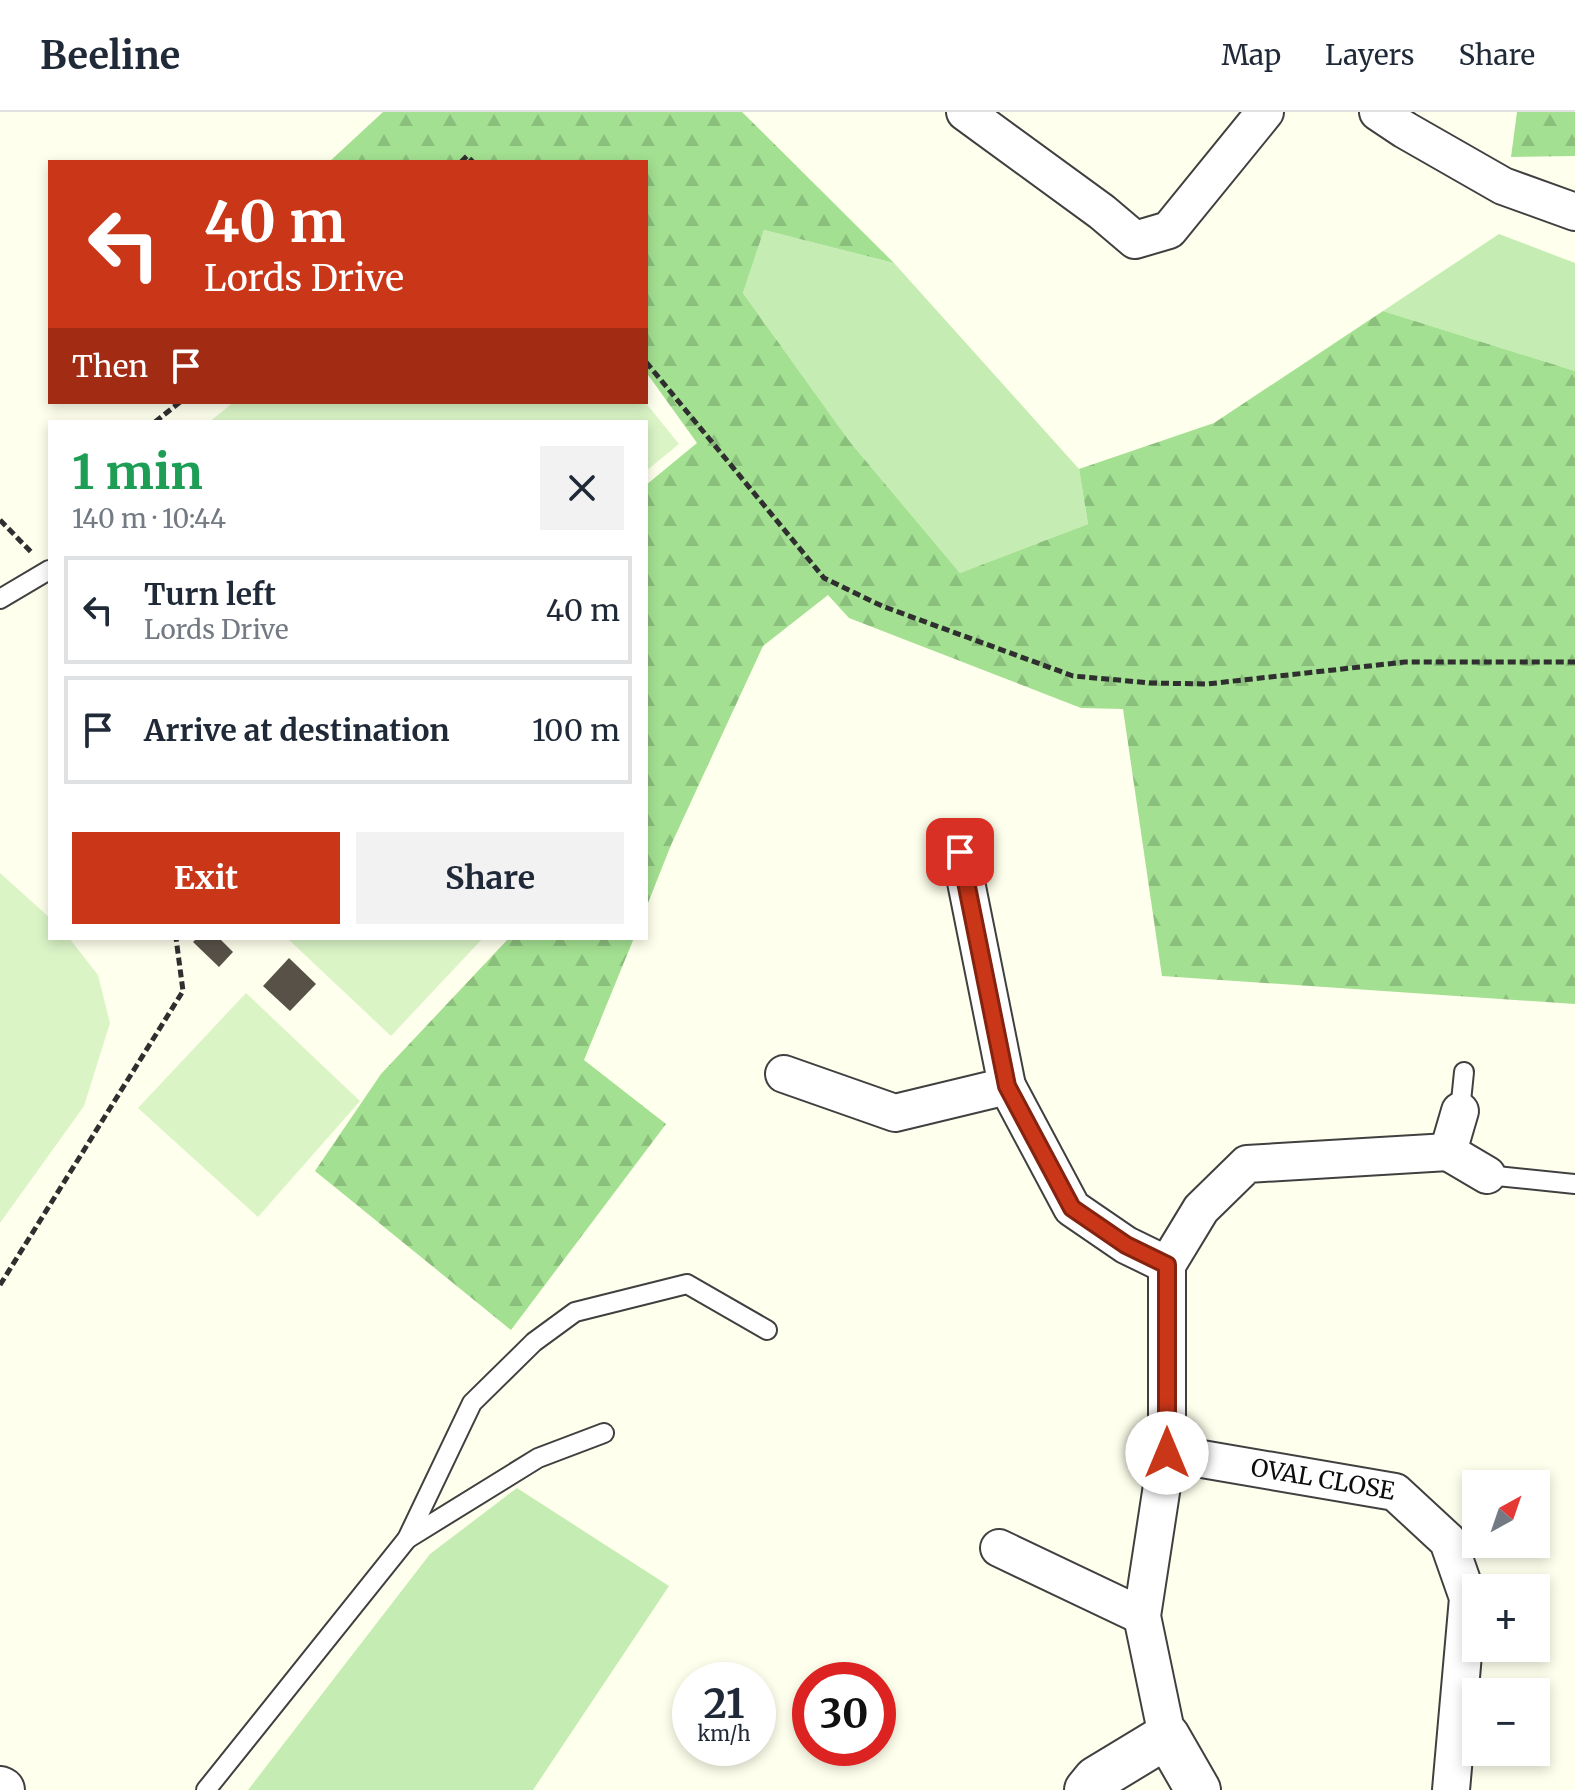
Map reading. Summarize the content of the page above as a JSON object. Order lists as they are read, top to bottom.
{
  "streets": {
    "street": ["OVAL CLOSE"]
  },
  "north": "top right",
  "page": {
    "header": "Beeline",
    "nav": ["Map", "Layers", "Share"],
    "turn": ["40 m", "Lords Drive"],
    "then": "Then",
    "heading": ["1 min", "140 m · 10:44"],
    "list": [
      {
        "name": "Turn left",
        "note": "Lords Drive",
        "value": "40 m"
      },
      {
        "name": "Arrive at destination",
        "value": "100 m"
      }
    ],
    "buttons": ["Exit", "Share"],
    "map_buttons": ["+", "−"],
    "speed": "21 km/h",
    "limit": "30"
  }
}
